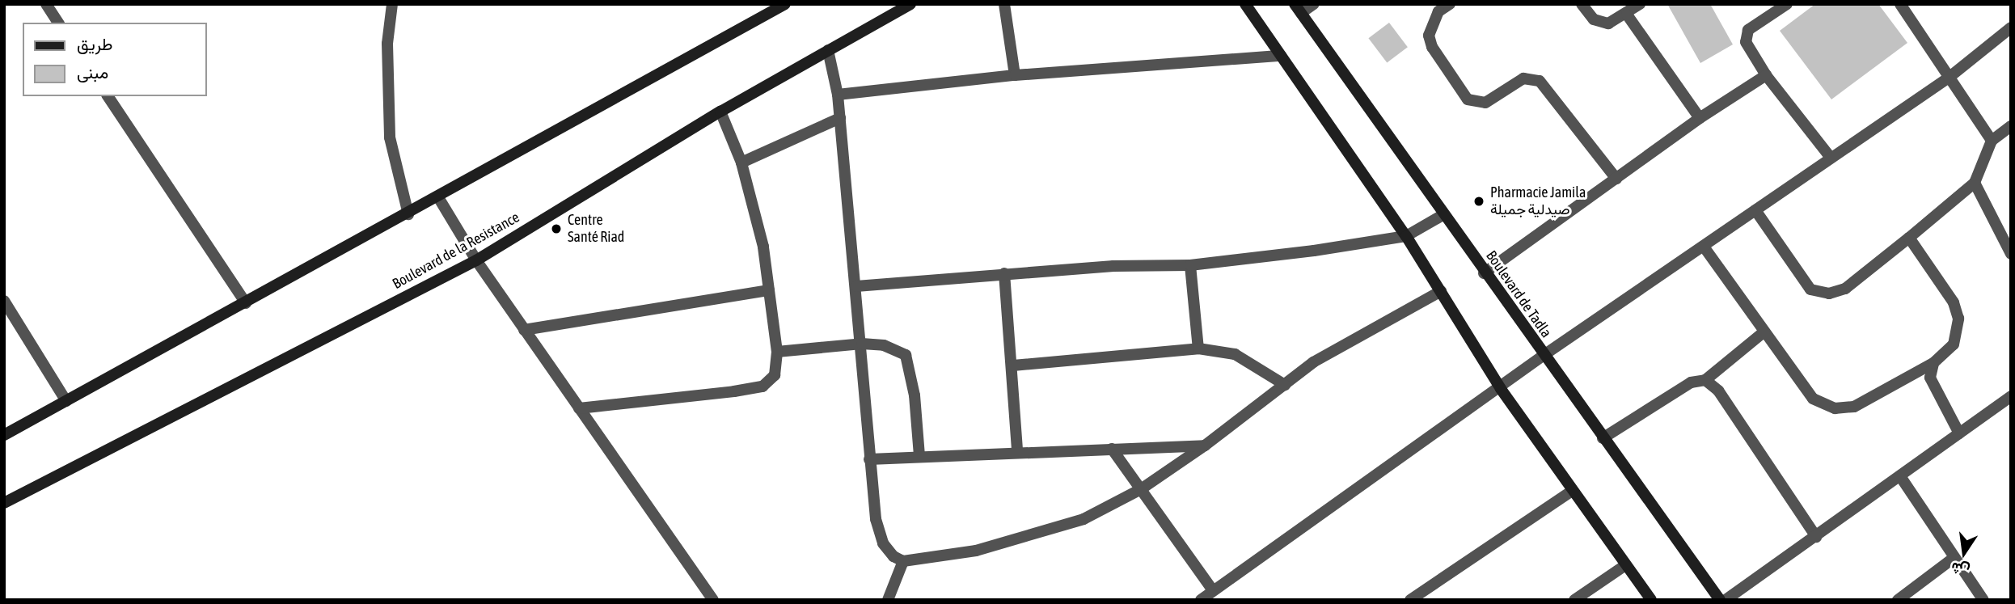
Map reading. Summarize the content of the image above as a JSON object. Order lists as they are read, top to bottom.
{
  "streets": {
    "main road": ["Boulevard de la Resistance", "Boulevard de Tadla"]
  },
  "places": ["Pharmacie Jamila صيدلية جميلة", "Centre Santé Riad"],
  "legend": ["طريق", "مبنى"],
  "north": "bottom"
}
